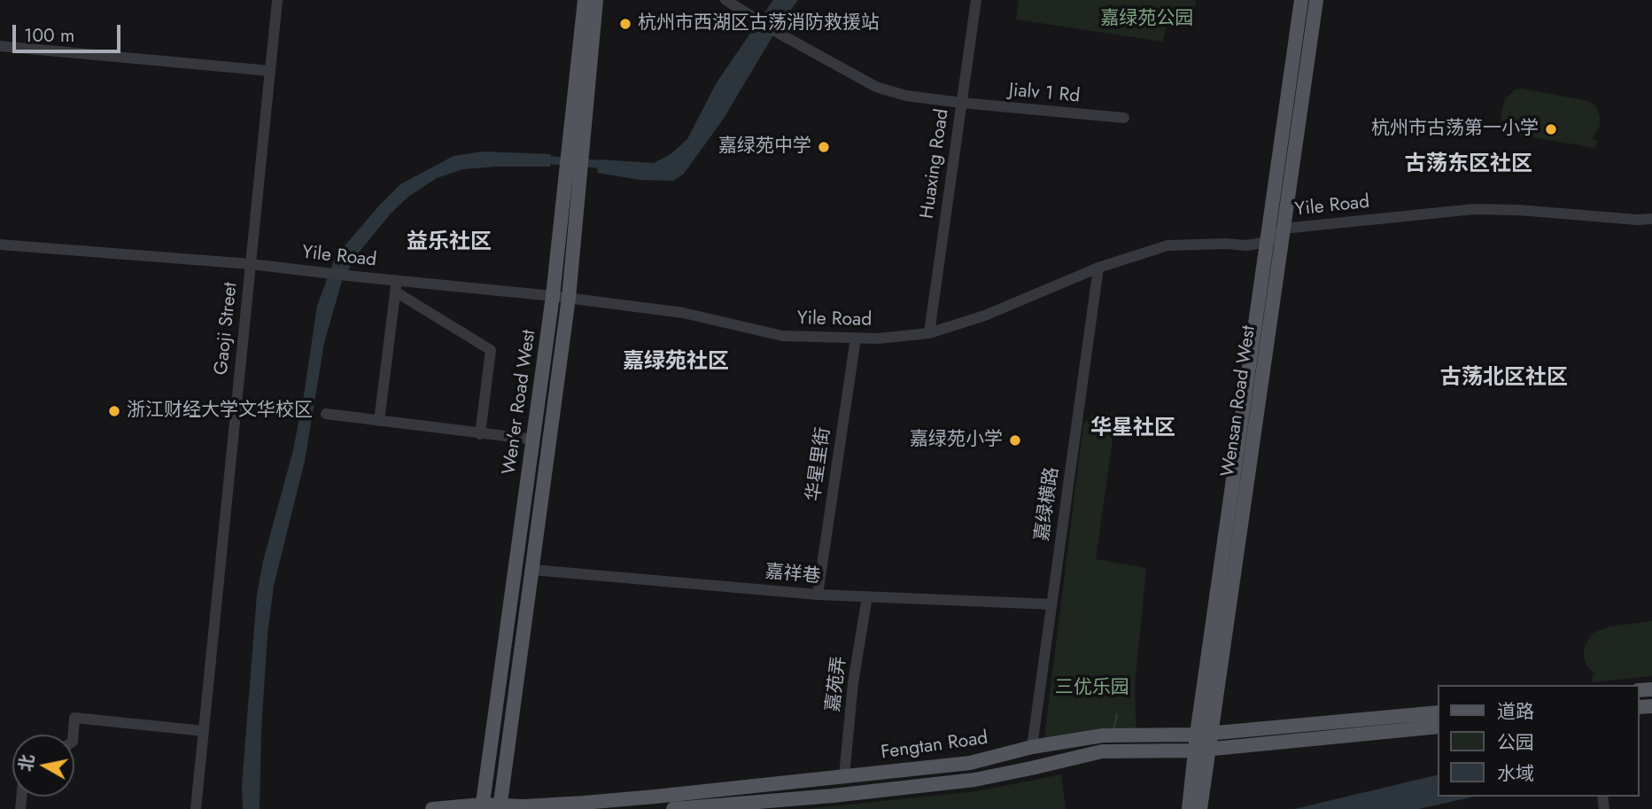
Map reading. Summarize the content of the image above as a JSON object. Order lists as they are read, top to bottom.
{
  "streets": {
    "main road": ["Wensan Road West", "Wen'er Road West", "Fengtan Road"],
    "street": [
      "Jialv 1 Rd",
      "Huaxing Road",
      "Yile Road",
      "Gaoji Street",
      "华星里街",
      "嘉绿横路",
      "嘉祥巷",
      "嘉苑弄"
    ]
  },
  "crossings": [
    ["Jialv 1 Rd", "Huaxing Road"],
    ["Huaxing Road", "Yile Road"],
    ["Yile Road", "Gaoji Street"],
    ["Yile Road", "Wensan Road West"],
    ["Yile Road", "Wen'er Road West"],
    ["Yile Road", "华星里街"],
    ["Yile Road", "嘉绿横路"],
    ["Wensan Road West", "Fengtan Road"],
    ["Wen'er Road West", "嘉祥巷"],
    ["Wen'er Road West", "Fengtan Road"],
    ["华星里街", "嘉祥巷"],
    ["嘉绿横路", "嘉祥巷"],
    ["嘉绿横路", "Fengtan Road"],
    ["嘉祥巷", "嘉苑弄"],
    ["嘉苑弄", "Fengtan Road"]
  ],
  "districts": [
    "古荡东区社区",
    "益乐社区",
    "嘉绿苑社区",
    "古荡北区社区",
    "华星社区"
  ],
  "parks": ["嘉绿苑公园", "三优乐园"],
  "places": [
    "杭州市西湖区古荡消防救援站",
    "杭州市古荡第一小学",
    "嘉绿苑中学",
    "浙江财经大学文华校区",
    "嘉绿苑小学"
  ],
  "legend": ["道路", "公园", "水域"],
  "scale_bar": "100 m",
  "north": "left"
}
